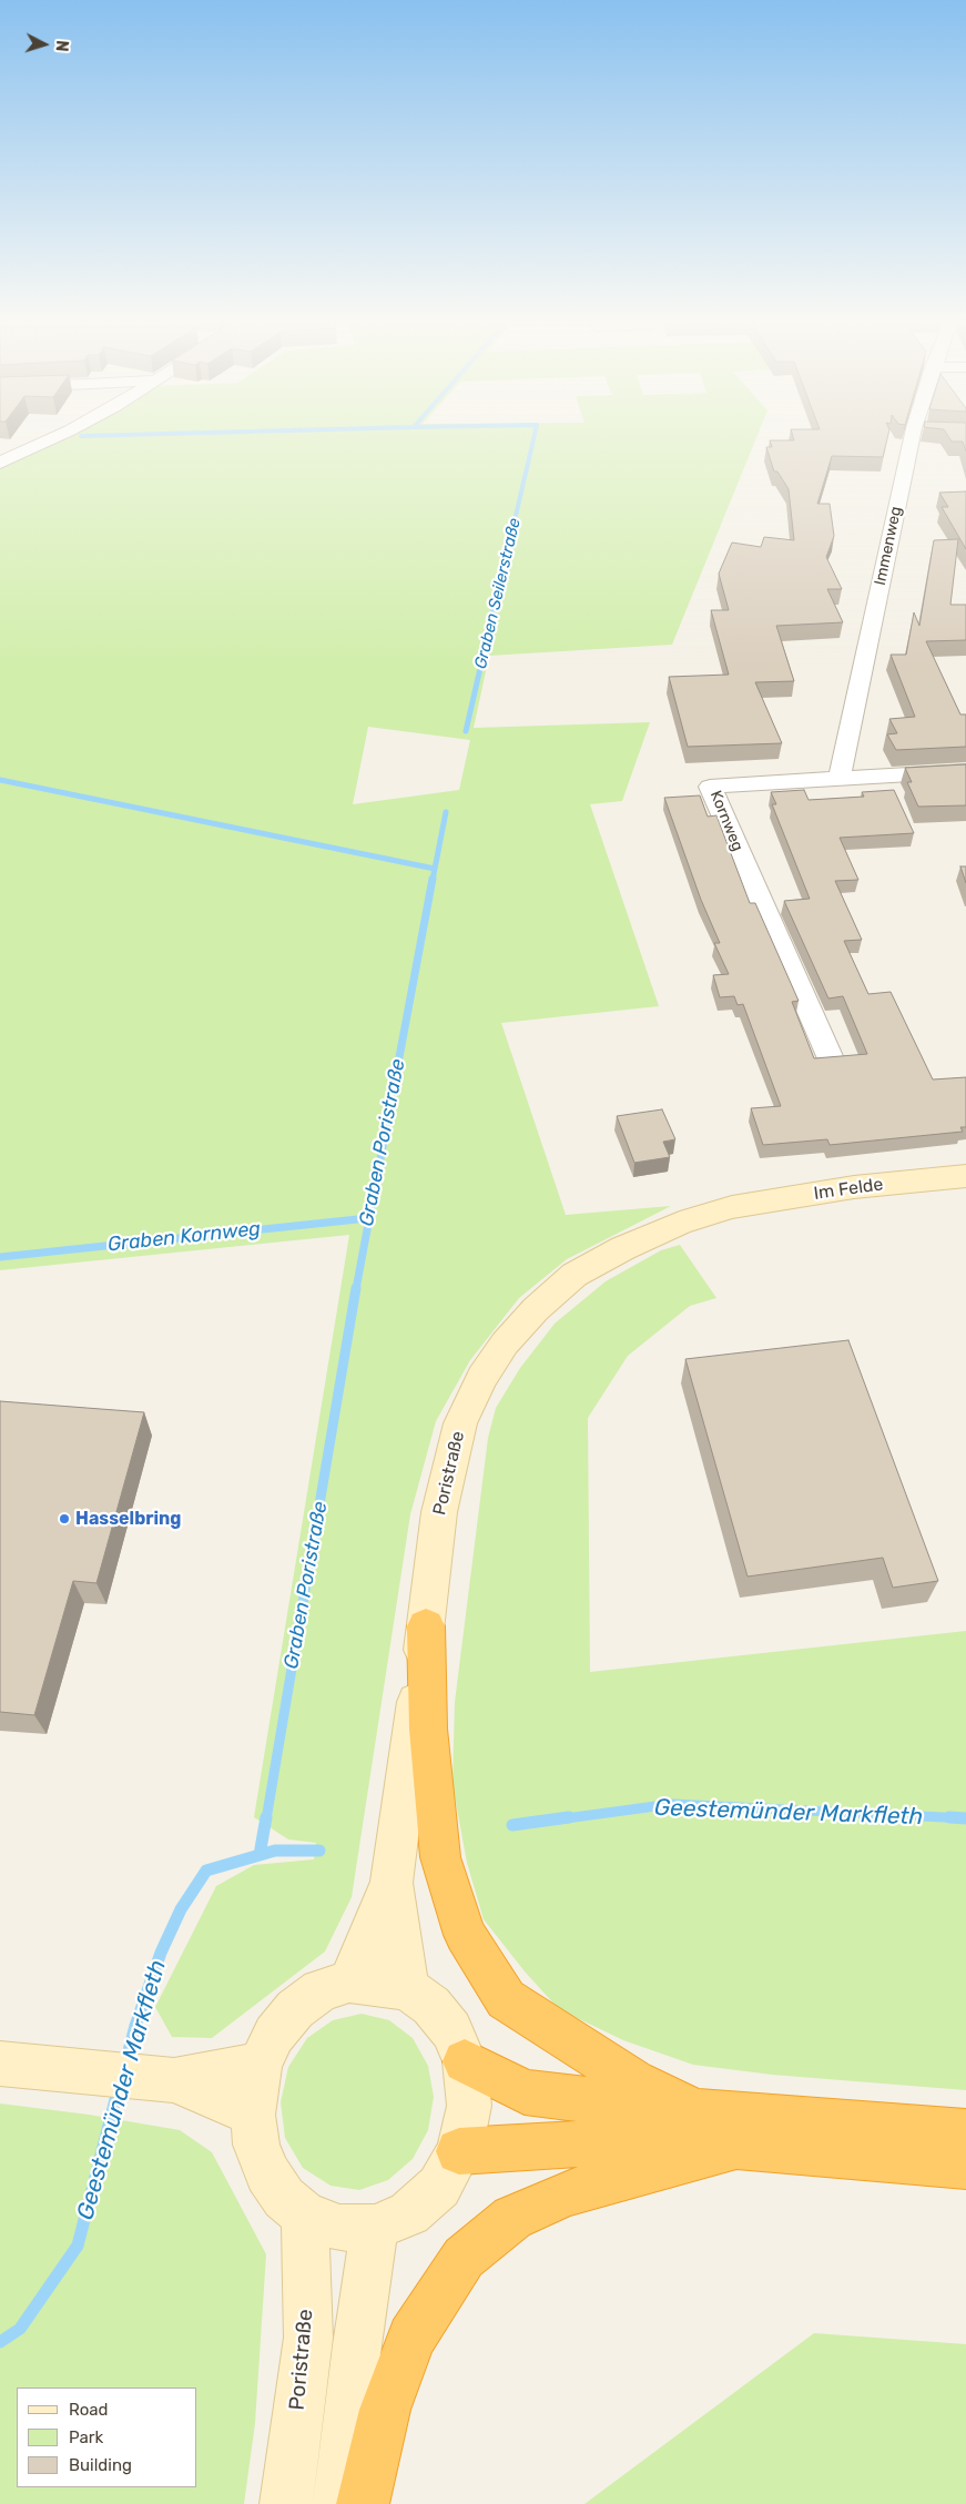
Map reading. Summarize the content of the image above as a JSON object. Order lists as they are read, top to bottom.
{
  "streets": {
    "main road": ["Im Felde", "Poristraße"],
    "street": ["Immenweg", "Kornweg"]
  },
  "crossings": [
    ["Immenweg", "Kornweg"],
    ["Im Felde", "Poristraße"]
  ],
  "water": [
    "Graben Seilerstraße",
    "Graben Poristraße",
    "Graben Kornweg",
    "Geestemünder Markfleth"
  ],
  "places": ["Hasselbring"],
  "legend": ["Road", "Park", "Building"],
  "north": "right"
}
